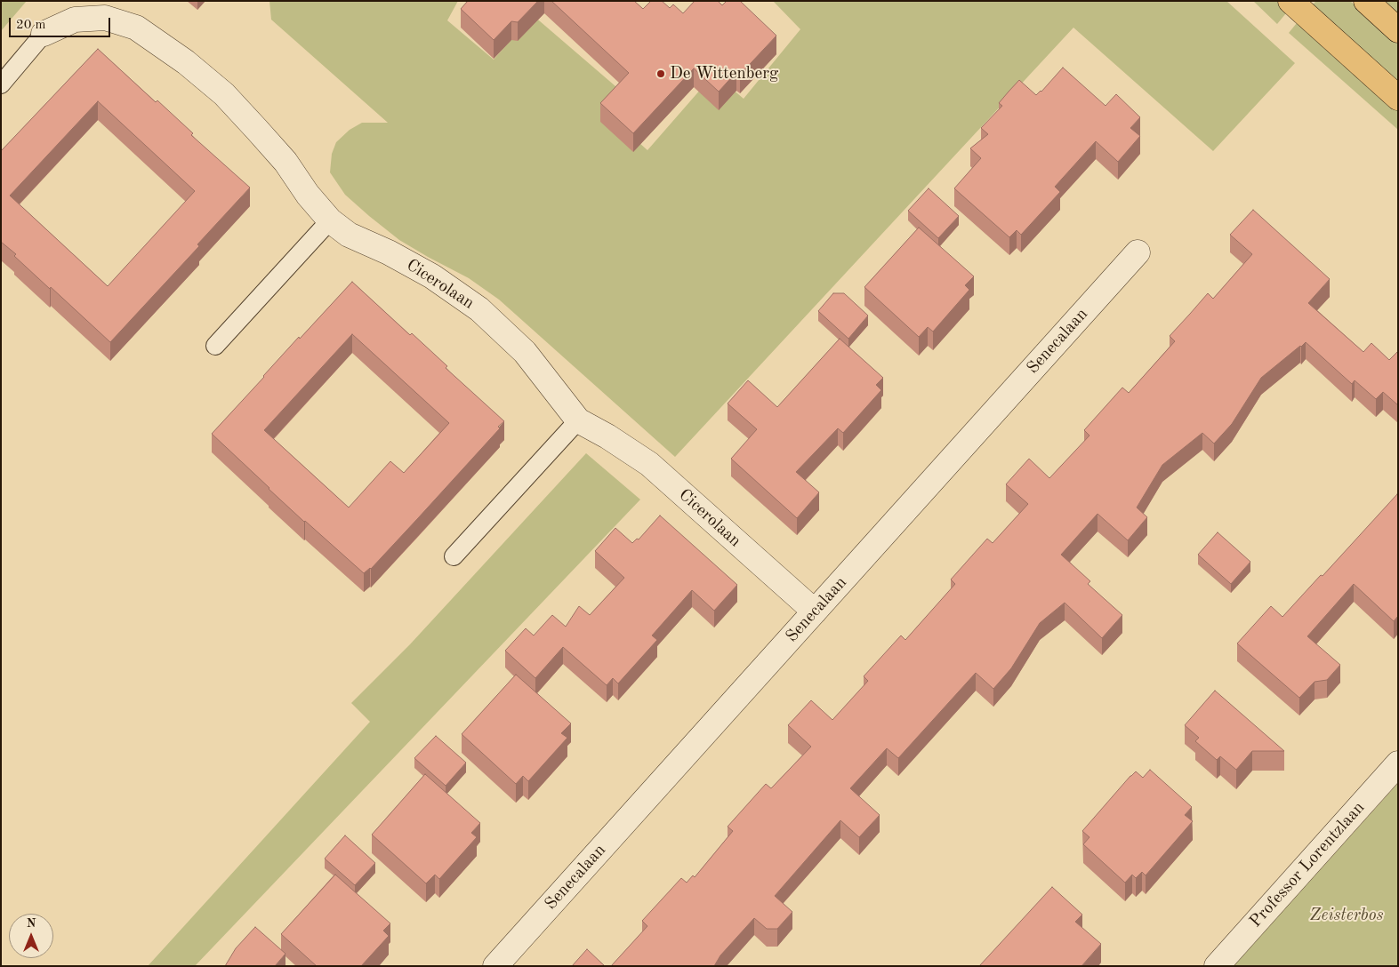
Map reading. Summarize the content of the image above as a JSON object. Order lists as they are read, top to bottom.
{
  "streets": {
    "street": ["Cicerolaan", "Senecalaan", "Professor Lorentzlaan"]
  },
  "crossings": [
    ["Cicerolaan", "Senecalaan"]
  ],
  "parks": ["Zeisterbos"],
  "places": ["De Wittenberg"],
  "scale_bar": "20 m",
  "north": "top"
}
